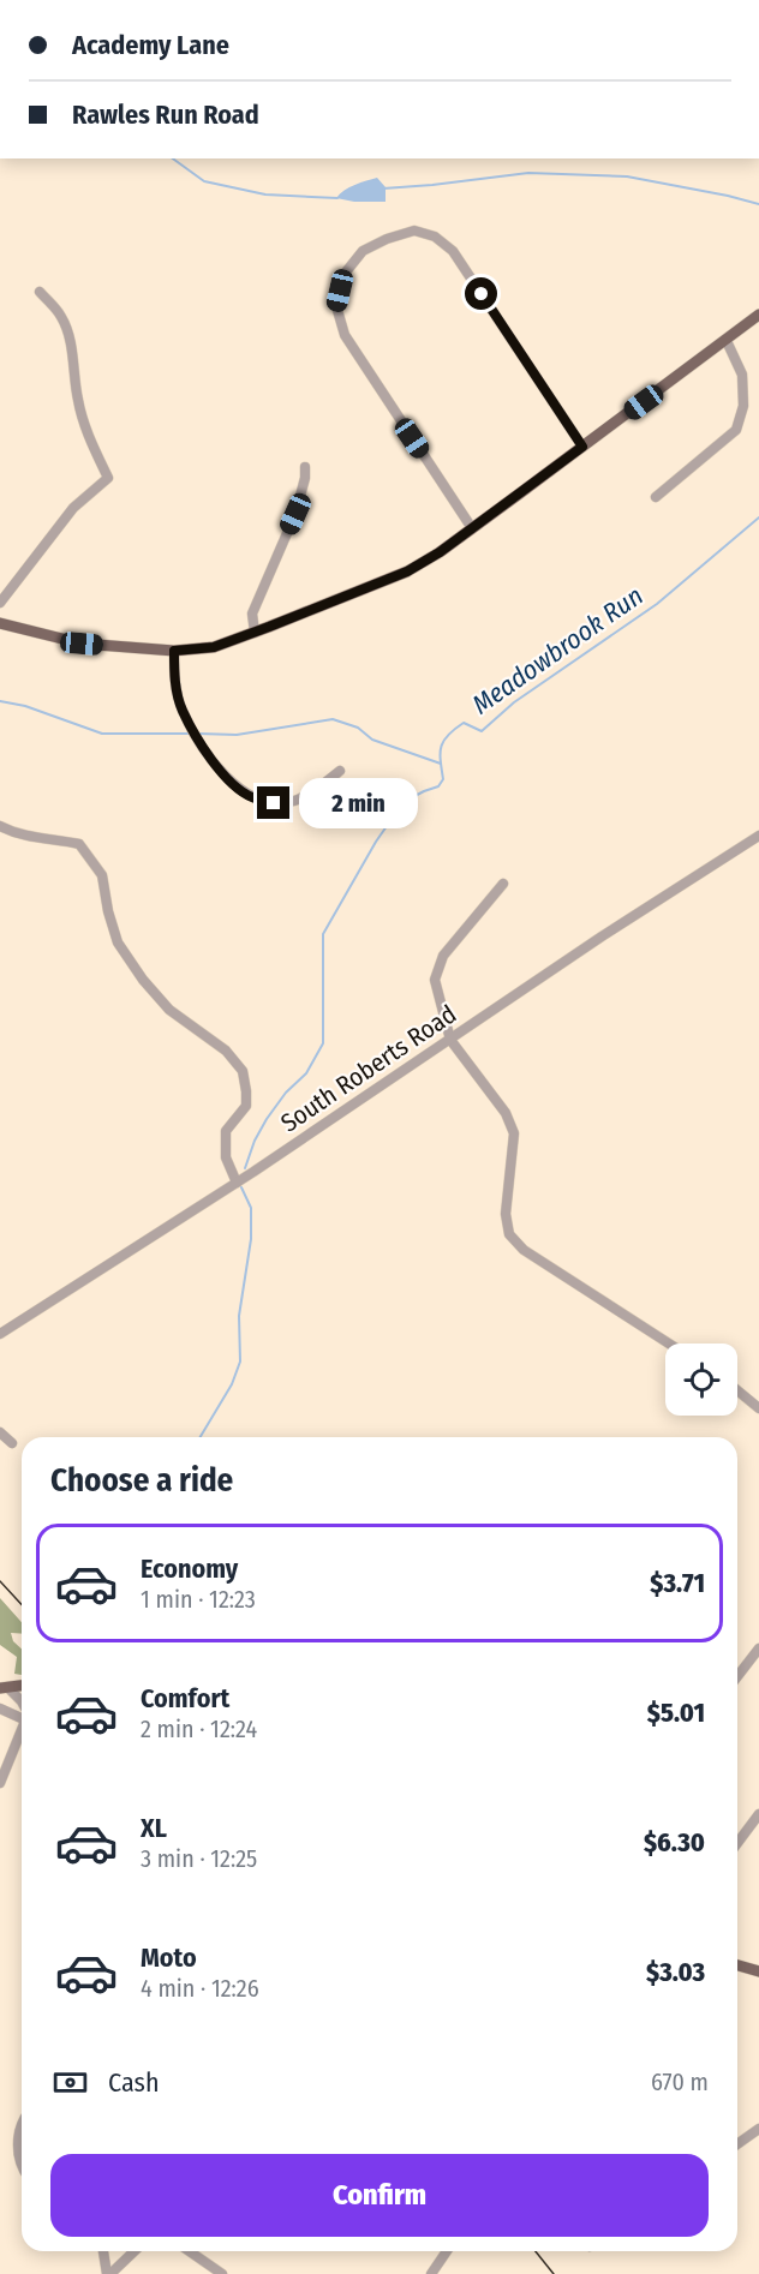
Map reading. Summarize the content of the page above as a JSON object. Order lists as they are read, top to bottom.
{
  "streets": {
    "street": ["South Roberts Road"]
  },
  "water": ["Meadowbrook Run"],
  "page": {
    "banner": ["Academy Lane", "Rawles Run Road"],
    "bubble": "2 min",
    "heading": "Choose a ride",
    "list": [
      {
        "name": "Economy",
        "note": "1 min · 12:23",
        "value": "$3.71"
      },
      {
        "name": "Comfort",
        "note": "2 min · 12:24",
        "value": "$5.01"
      },
      {
        "name": "XL",
        "note": "3 min · 12:25",
        "value": "$6.30"
      },
      {
        "name": "Moto",
        "note": "4 min · 12:26",
        "value": "$3.03"
      }
    ],
    "pay": ["Cash", "670 m"],
    "buttons": "Confirm"
  }
}
